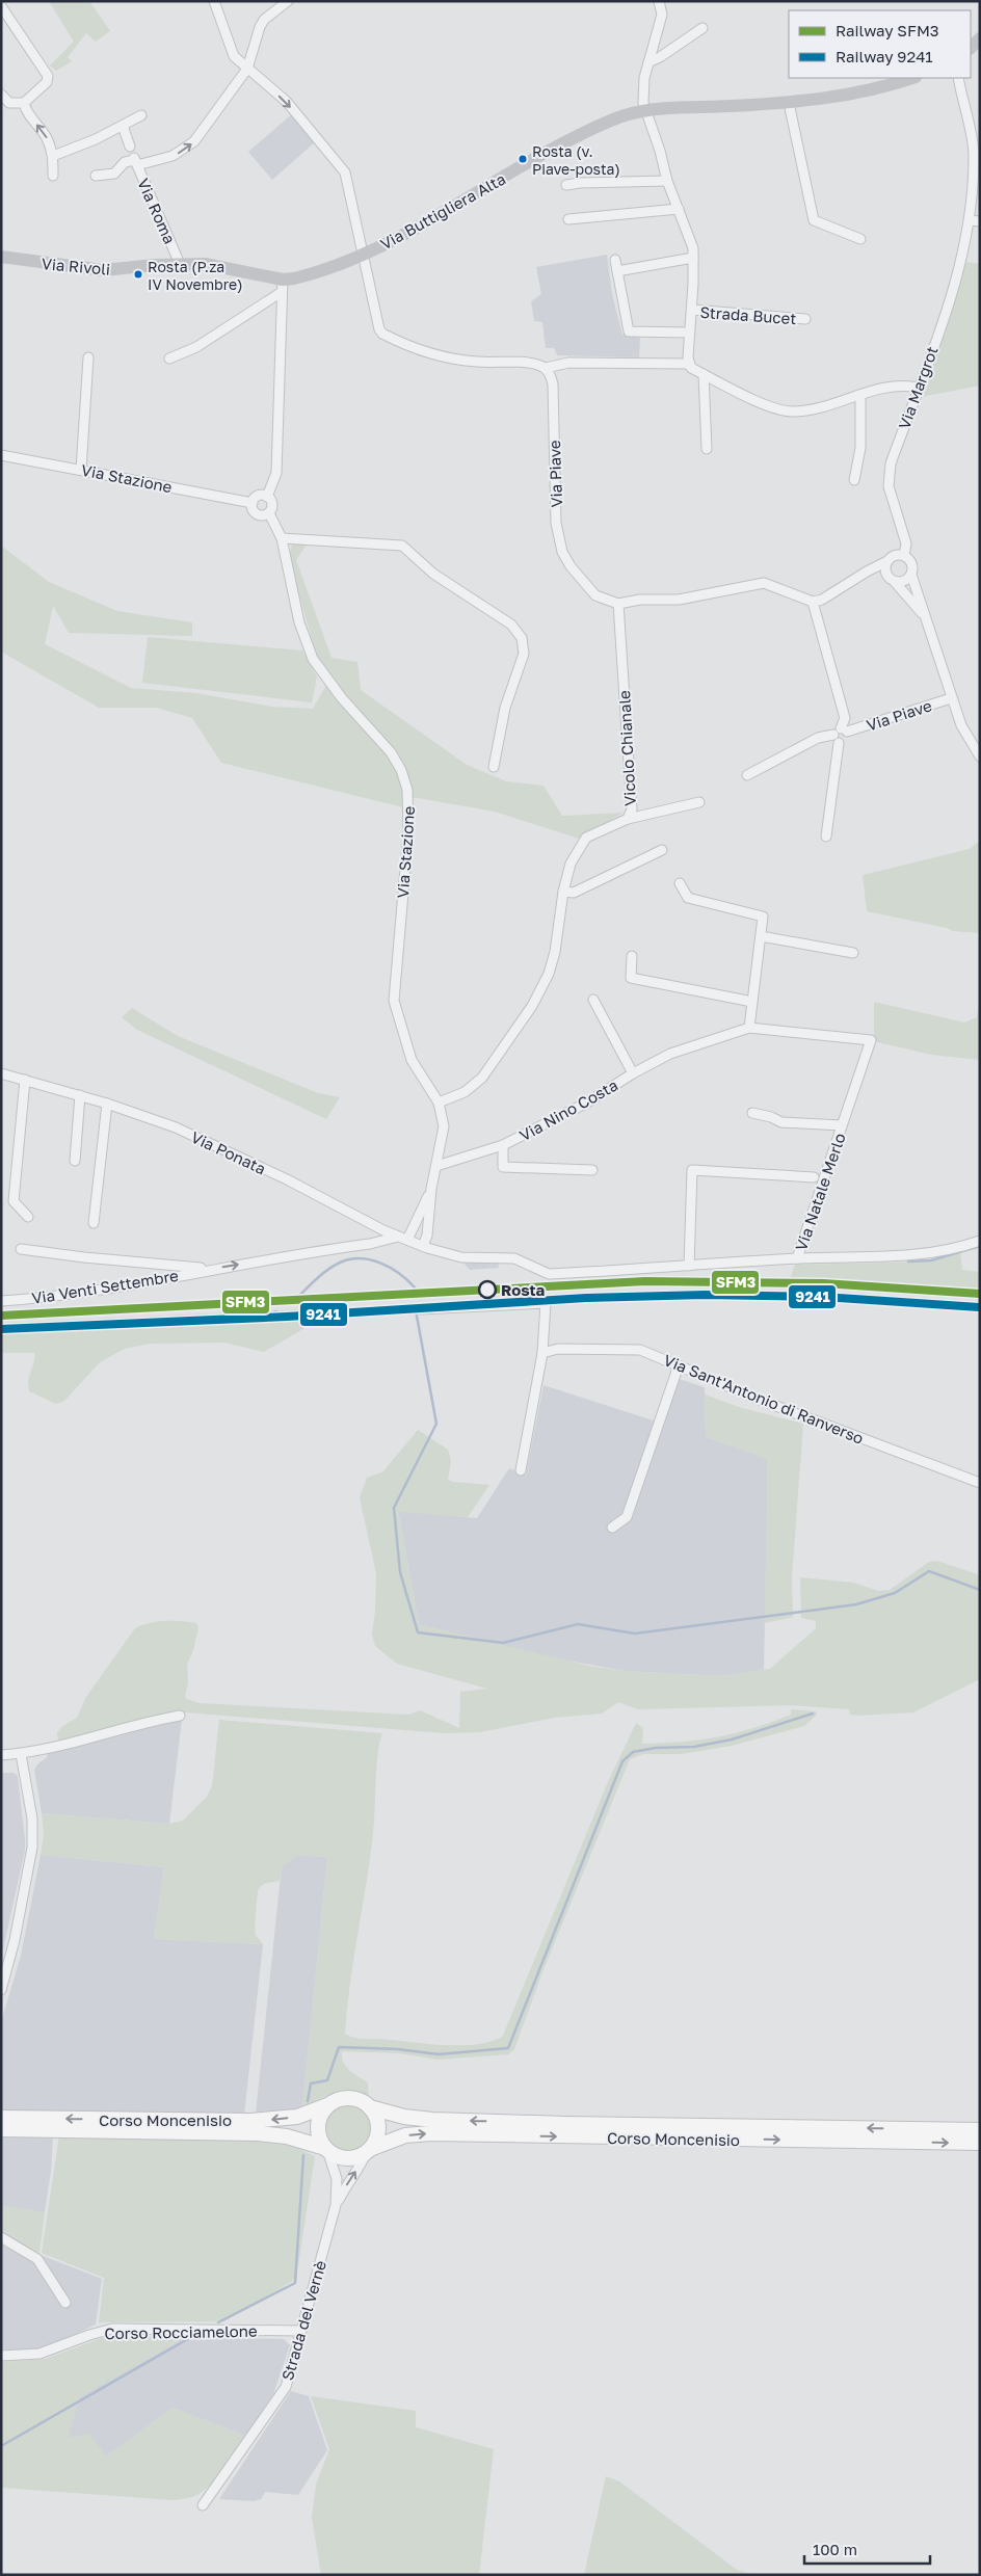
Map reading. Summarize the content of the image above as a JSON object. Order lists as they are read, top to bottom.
{
  "streets": {
    "main road": ["Corso Moncenisio"],
    "street": [
      "Via Roma",
      "Via Buttigliera Alta",
      "Via Rivoli",
      "Strada Bucet",
      "Via Margrot",
      "Via Piave",
      "Via Stazione",
      "Vicolo Chianale",
      "Via Nino Costa",
      "Via Ponata",
      "Via Natale Merlo",
      "Via Venti Settembre",
      "Via Sant'Antonio di Ranverso",
      "Strada del Vernè",
      "Corso Rocciamelone"
    ]
  },
  "crossings": [
    ["Via Roma", "Via Rivoli"],
    ["Via Buttigliera Alta", "Via Rivoli"],
    ["Via Buttigliera Alta", "Strada Bucet"],
    ["Via Margrot", "Via Piave"],
    ["Via Piave", "Vicolo Chianale"],
    ["Via Stazione", "Vicolo Chianale"],
    ["Via Stazione", "Via Nino Costa"],
    ["Via Stazione", "Via Ponata"],
    ["Via Nino Costa", "Via Natale Merlo"],
    ["Via Ponata", "Via Venti Settembre"],
    ["Corso Moncenisio", "Strada del Vernè"],
    ["Strada del Vernè", "Corso Rocciamelone"]
  ],
  "places": ["Rosta (v. Piave-posta)", "Rosta (P.za IV Novembre)", "Rosta"],
  "lines": ["rail line SFM3", "rail line 9241"],
  "legend": ["Railway SFM3", "Railway 9241"],
  "scale_bar": "100 m"
}
